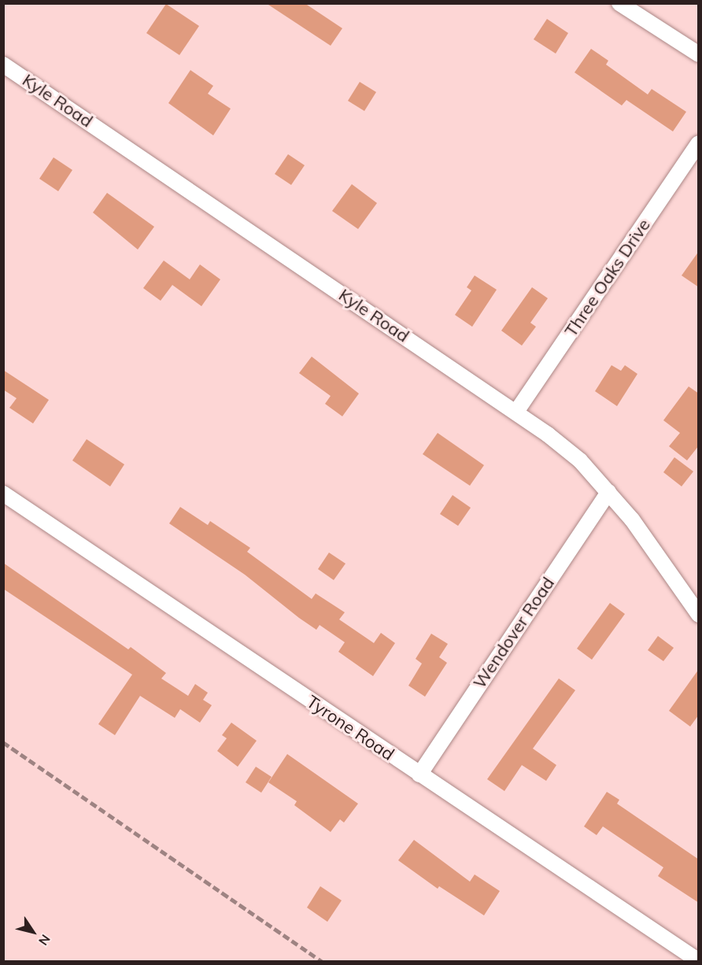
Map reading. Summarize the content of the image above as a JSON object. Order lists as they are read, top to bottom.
{
  "streets": {
    "street": [
      "Kyle Road",
      "Three Oaks Drive",
      "Wendover Road",
      "Tyrone Road"
    ]
  },
  "crossings": [
    ["Kyle Road", "Three Oaks Drive"],
    ["Kyle Road", "Wendover Road"],
    ["Wendover Road", "Tyrone Road"]
  ],
  "north": "bottom right"
}
